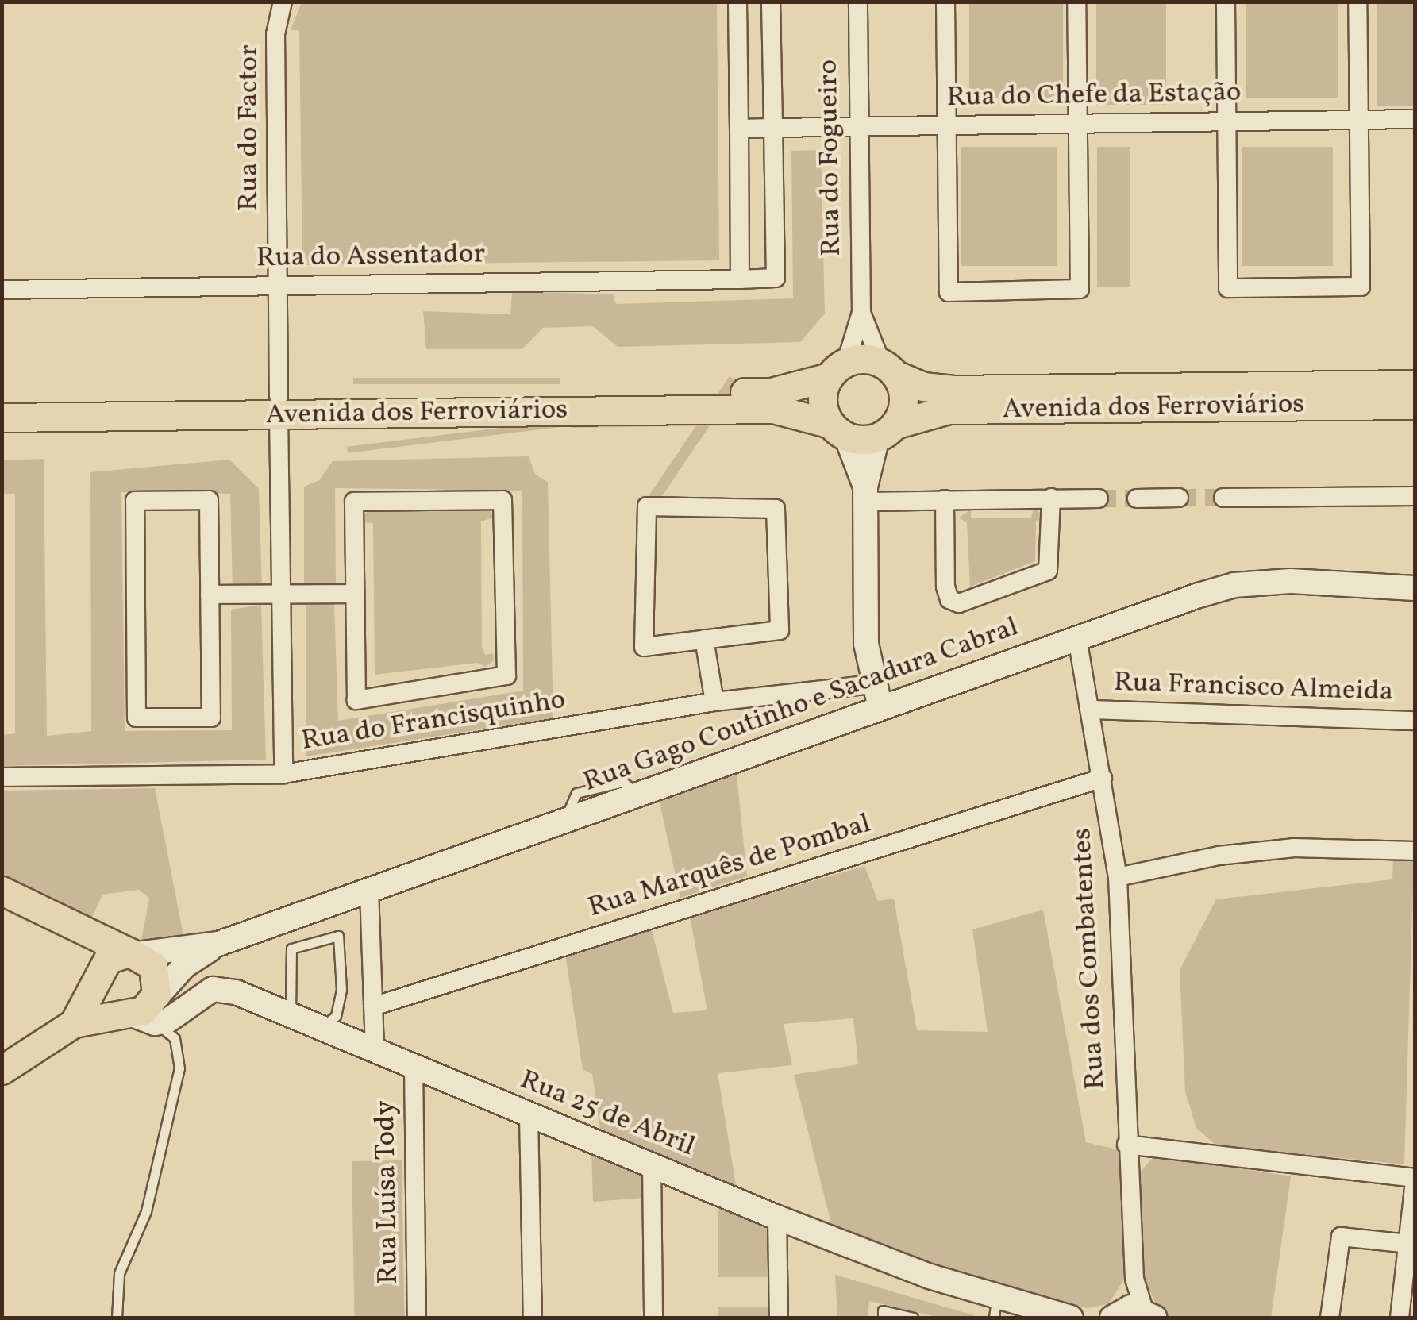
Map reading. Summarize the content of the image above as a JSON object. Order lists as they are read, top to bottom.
{
  "streets": {
    "main road": ["Avenida dos Ferroviários"],
    "street": [
      "Rua do Chefe da Estação",
      "Rua do Factor",
      "Rua do Fogueiro",
      "Rua do Assentador",
      "Rua Francisco Almeida",
      "Rua Gago Coutinho e Sacadura Cabral",
      "Rua do Francisquinho",
      "Rua Marquês de Pombal",
      "Rua dos Combatentes",
      "Rua 25 de Abril",
      "Rua Luísa Tody"
    ]
  },
  "crossings": [
    ["Rua do Chefe da Estação", "Rua do Fogueiro"],
    ["Rua do Chefe da Estação", "Rua do Assentador"],
    ["Rua do Factor", "Rua do Assentador"],
    ["Rua do Factor", "Avenida dos Ferroviários"],
    ["Rua do Factor", "Rua do Francisquinho"],
    ["Rua Francisco Almeida", "Rua dos Combatentes"],
    ["Rua Gago Coutinho e Sacadura Cabral", "Rua dos Combatentes"],
    ["Rua Gago Coutinho e Sacadura Cabral", "Rua 25 de Abril"],
    ["Rua Marquês de Pombal", "Rua dos Combatentes"],
    ["Rua 25 de Abril", "Rua Luísa Tody"]
  ]
}
